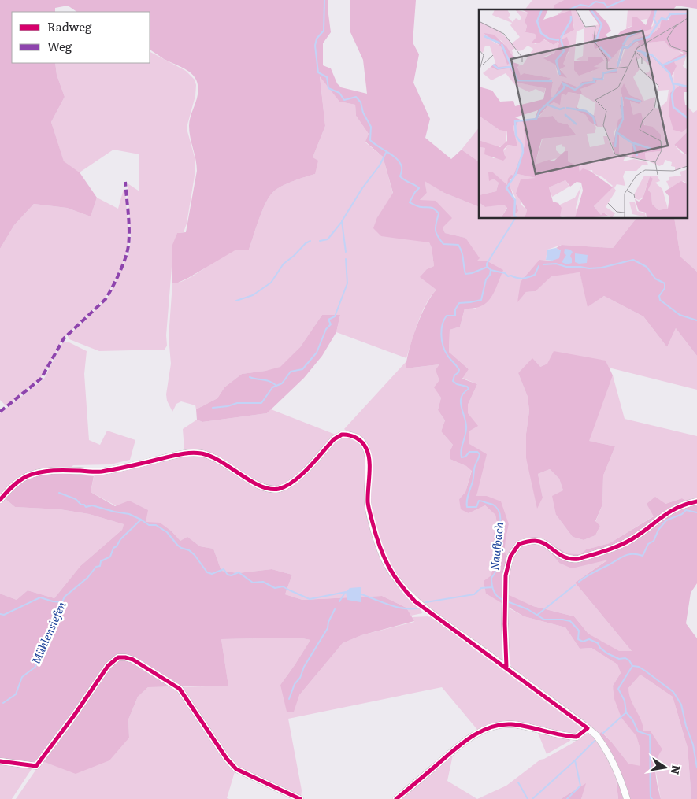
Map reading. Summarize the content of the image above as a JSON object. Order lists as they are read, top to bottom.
{
  "water": ["Naafbach", "Mühlensiefen"],
  "legend": ["Radweg", "Weg"],
  "north": "right"
}
